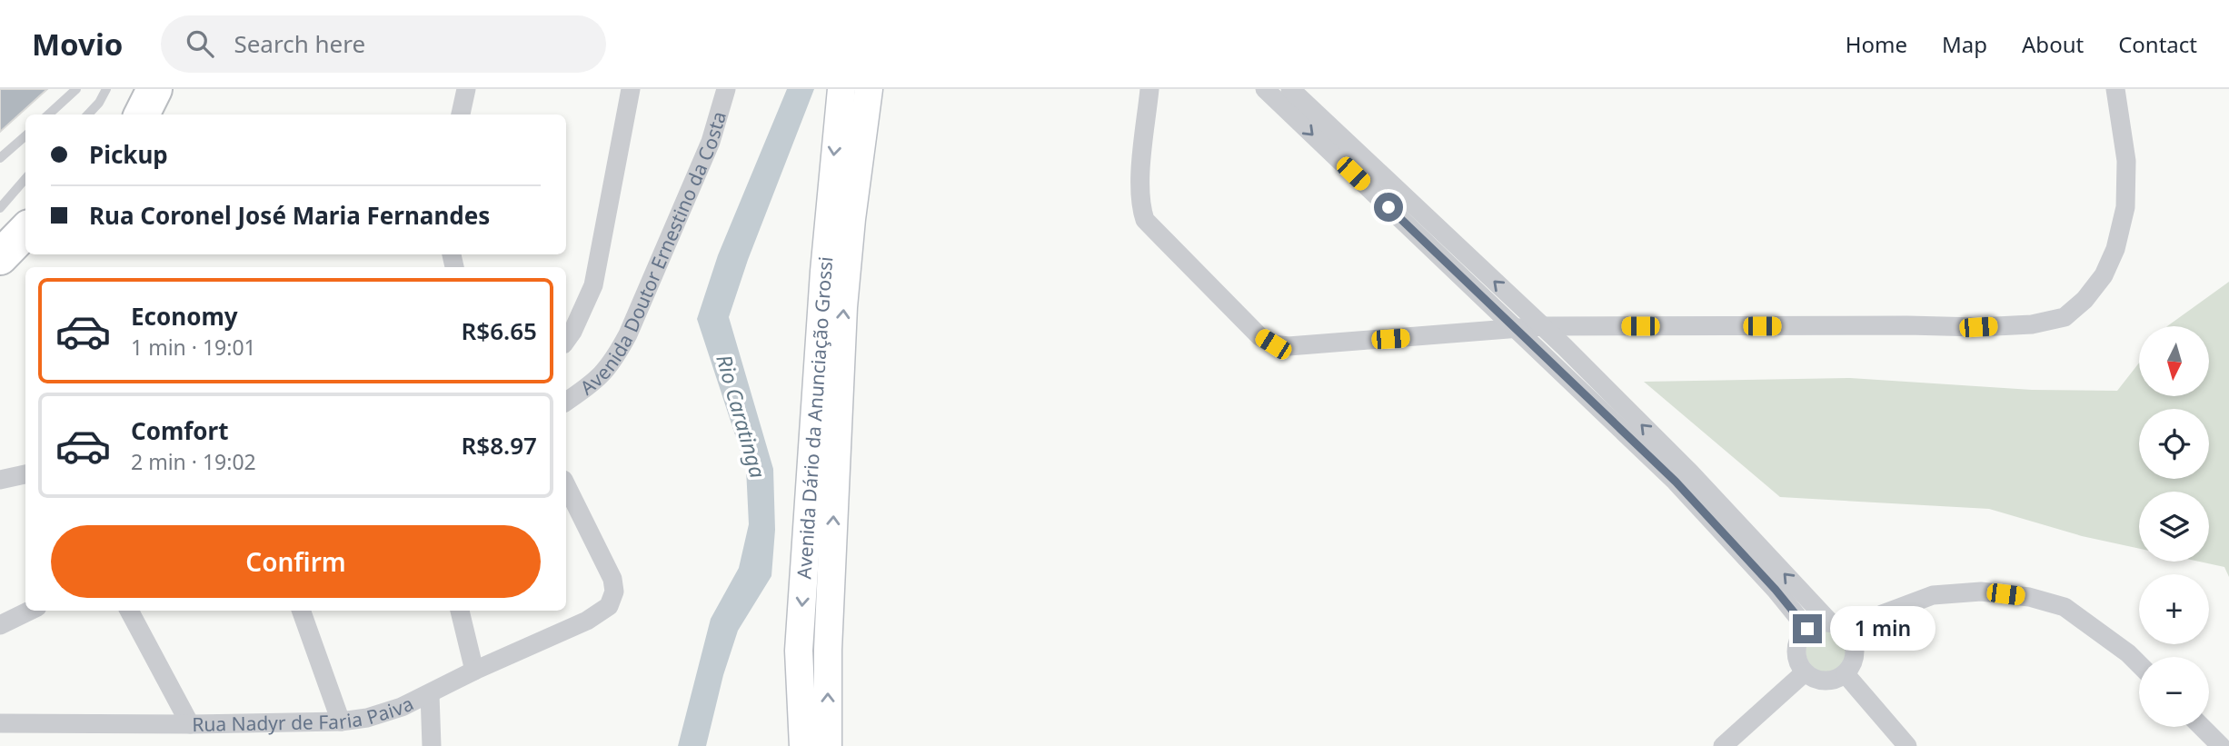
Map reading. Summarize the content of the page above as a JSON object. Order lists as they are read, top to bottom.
{
  "streets": {
    "main road": ["Avenida Dário da Anunciação Grossi"],
    "street": ["Avenida Doutor Ernestino da Costa", "Rua Nadyr de Faria Paiva"]
  },
  "water": ["Rio Caratinga"],
  "north": "bottom",
  "page": {
    "header": "Movio",
    "search": "Search here",
    "nav": [
      "Home",
      "Map",
      "About",
      "Contact"
    ],
    "banner": ["Pickup", "Rua Coronel José Maria Fernandes"],
    "list": [
      {
        "name": "Economy",
        "note": "1 min · 19:01",
        "value": "R$6.65"
      },
      {
        "name": "Comfort",
        "note": "2 min · 19:02",
        "value": "R$8.97"
      }
    ],
    "map_buttons": ["+", "−"],
    "buttons": "Confirm",
    "bubble": "1 min"
  }
}
